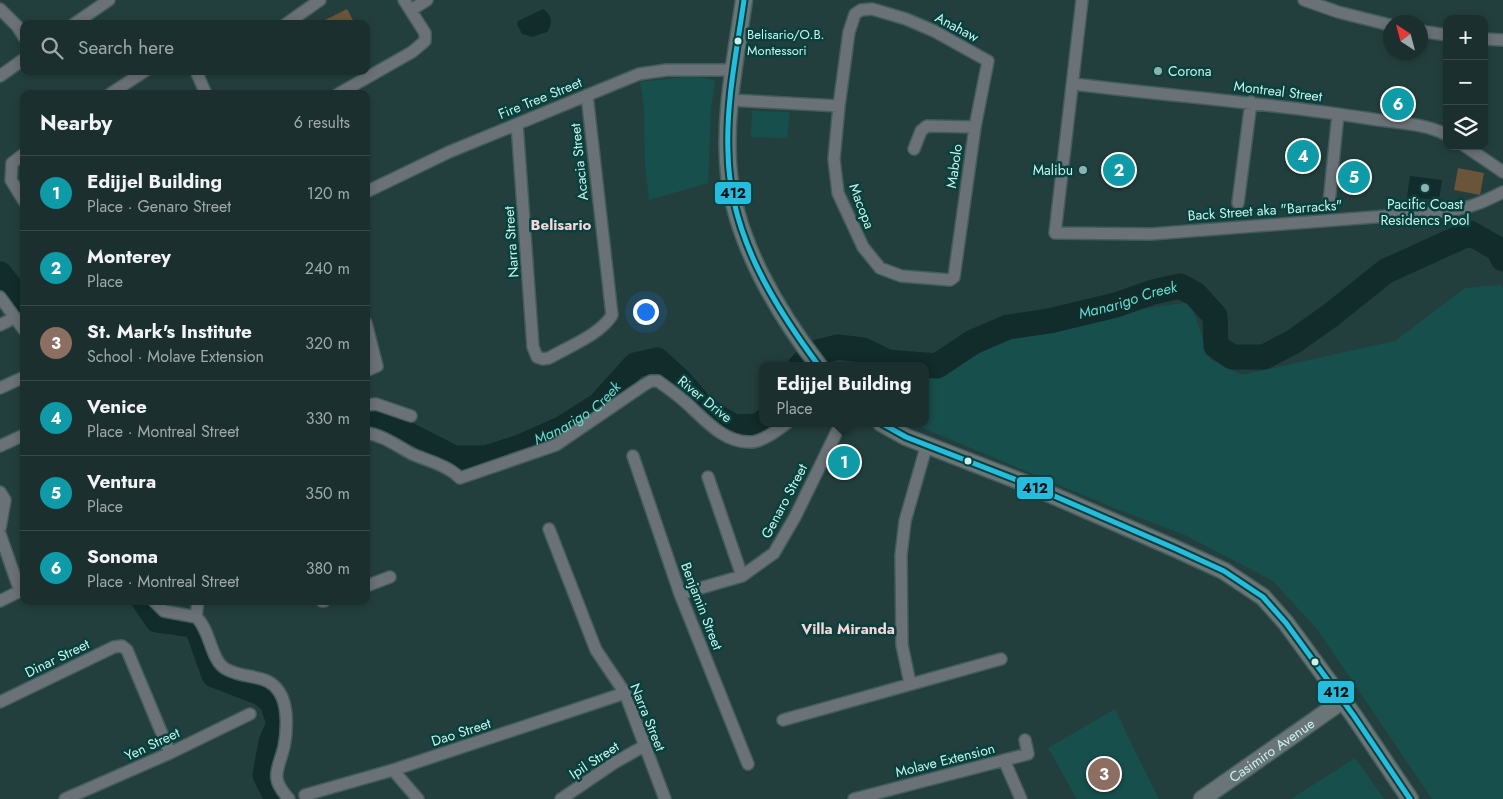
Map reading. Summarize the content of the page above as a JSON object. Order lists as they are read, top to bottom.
{
  "streets": {
    "main road": ["Casimiro Avenue"],
    "street": [
      "Anahaw",
      "Montreal Street",
      "Fire Tree Street",
      "Acacia Street",
      "Mabolo",
      "Macopa",
      "Back Street aka \"Barracks\"",
      "Narra Street",
      "River Drive",
      "Genaro Street",
      "Benjamin Street",
      "Dinar Street",
      "Dao Street",
      "Yen Street",
      "Ipil Street",
      "Molave Extension"
    ]
  },
  "crossings": [
    ["Anahaw", "Mabolo"],
    ["Anahaw", "Macopa"],
    ["Montreal Street", "Back Street aka \"Barracks\""],
    ["Fire Tree Street", "Acacia Street"],
    ["Fire Tree Street", "Narra Street"],
    ["Acacia Street", "Narra Street"],
    ["Mabolo", "Macopa"],
    ["Narra Street", "Dao Street"],
    ["Narra Street", "Ipil Street"],
    ["Genaro Street", "Benjamin Street"],
    ["Dinar Street", "Yen Street"]
  ],
  "districts": ["Belisario", "Villa Miranda"],
  "water": ["Manarigo Creek"],
  "places": [
    "Belisario/O.B. Montessori",
    "Corona",
    "Malibu",
    "Pacific Coast Residencs Pool"
  ],
  "lines": ["transit line 412"],
  "north": "top left",
  "page": {
    "map_buttons": ["+", "−"],
    "search": "Search here",
    "pins": [
      "6",
      "4",
      "2",
      "5",
      "1",
      "3"
    ],
    "heading": ["Nearby", "6 results"],
    "list": [
      {
        "mark": "1",
        "name": "Edijjel Building",
        "note": "Place · Genaro Street",
        "value": "120 m"
      },
      {
        "mark": "2",
        "name": "Monterey",
        "note": "Place",
        "value": "240 m"
      },
      {
        "mark": "3",
        "name": "St. Mark's Institute",
        "note": "School · Molave Extension",
        "value": "320 m"
      },
      {
        "mark": "4",
        "name": "Venice",
        "note": "Place · Montreal Street",
        "value": "330 m"
      },
      {
        "mark": "5",
        "name": "Ventura",
        "note": "Place",
        "value": "350 m"
      },
      {
        "mark": "6",
        "name": "Sonoma",
        "note": "Place · Montreal Street",
        "value": "380 m"
      }
    ],
    "popup": ["Edijjel Building", "Place"]
  }
}
